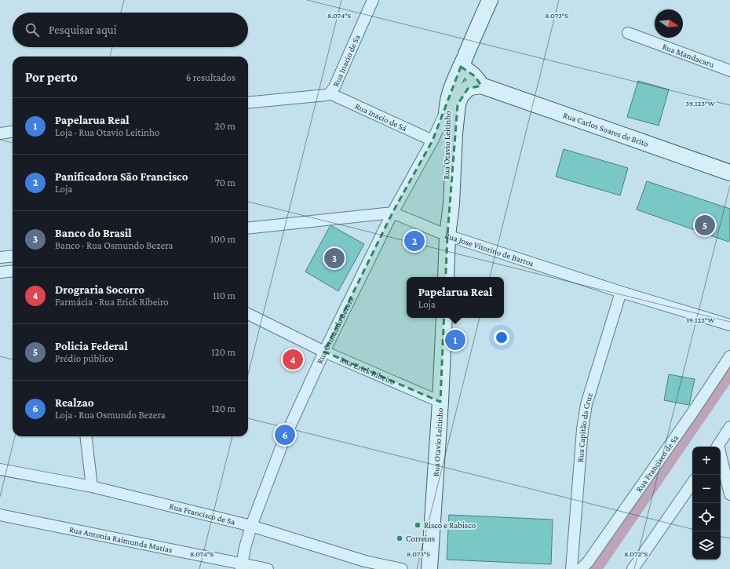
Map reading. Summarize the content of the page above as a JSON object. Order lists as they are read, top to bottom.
{
  "streets": {
    "main road": ["Rua Carlos Soares de Brito", "Rua Otavio Leitinho"],
    "street": [
      "Rua Mandacaru",
      "Rua Inacio de Sa",
      "Rua Inacio de Sá",
      "Rua Jose Vitorino de Barros",
      "Rua Osmundo Bezera",
      "Rua Erick Ribeiro",
      "Rua Capitão da Cruz",
      "Rua Francisco de Sa",
      "Rua Antonia Raimunda Matias"
    ]
  },
  "crossings": [
    ["Rua Inacio de Sa", "Rua Inacio de Sá"],
    ["Rua Inacio de Sá", "Rua Osmundo Bezera"],
    ["Rua Carlos Soares de Brito", "Rua Otavio Leitinho"],
    ["Rua Otavio Leitinho", "Rua Jose Vitorino de Barros"],
    ["Rua Otavio Leitinho", "Rua Osmundo Bezera"],
    ["Rua Otavio Leitinho", "Rua Erick Ribeiro"],
    ["Rua Jose Vitorino de Barros", "Rua Osmundo Bezera"],
    ["Rua Jose Vitorino de Barros", "Rua Capitão da Cruz"],
    ["Rua Osmundo Bezera", "Rua Erick Ribeiro"],
    ["Rua Osmundo Bezera", "Rua Francisco de Sa"],
    ["Rua Osmundo Bezera", "Rua Antonia Raimunda Matias"]
  ],
  "places": ["Risco e Rabisco", "Correios"],
  "north": "right",
  "page": {
    "search": "Pesquisar aqui",
    "heading": ["Por perto", "6 resultados"],
    "list": [
      {
        "mark": "1",
        "name": "Papelarua Real",
        "note": "Loja · Rua Otavio Leitinho",
        "value": "20 m"
      },
      {
        "mark": "2",
        "name": "Panificadora São Francisco",
        "note": "Loja",
        "value": "70 m"
      },
      {
        "mark": "3",
        "name": "Banco do Brasil",
        "note": "Banco · Rua Osmundo Bezera",
        "value": "100 m"
      },
      {
        "mark": "4",
        "name": "Drograria Socorro",
        "note": "Farmácia · Rua Erick Ribeiro",
        "value": "110 m"
      },
      {
        "mark": "5",
        "name": "Policia Federal",
        "note": "Prédio público",
        "value": "120 m"
      },
      {
        "mark": "6",
        "name": "Realzao",
        "note": "Loja · Rua Osmundo Bezera",
        "value": "120 m"
      }
    ],
    "pins": [
      "5",
      "2",
      "3",
      "1",
      "4",
      "6"
    ],
    "popup": ["Papelarua Real", "Loja"],
    "map_buttons": ["+", "−"]
  },
  "coordinates": [
    "8.074°S",
    "8.073°S",
    "39.123°W",
    "39.122°W",
    "8.072°S"
  ]
}
